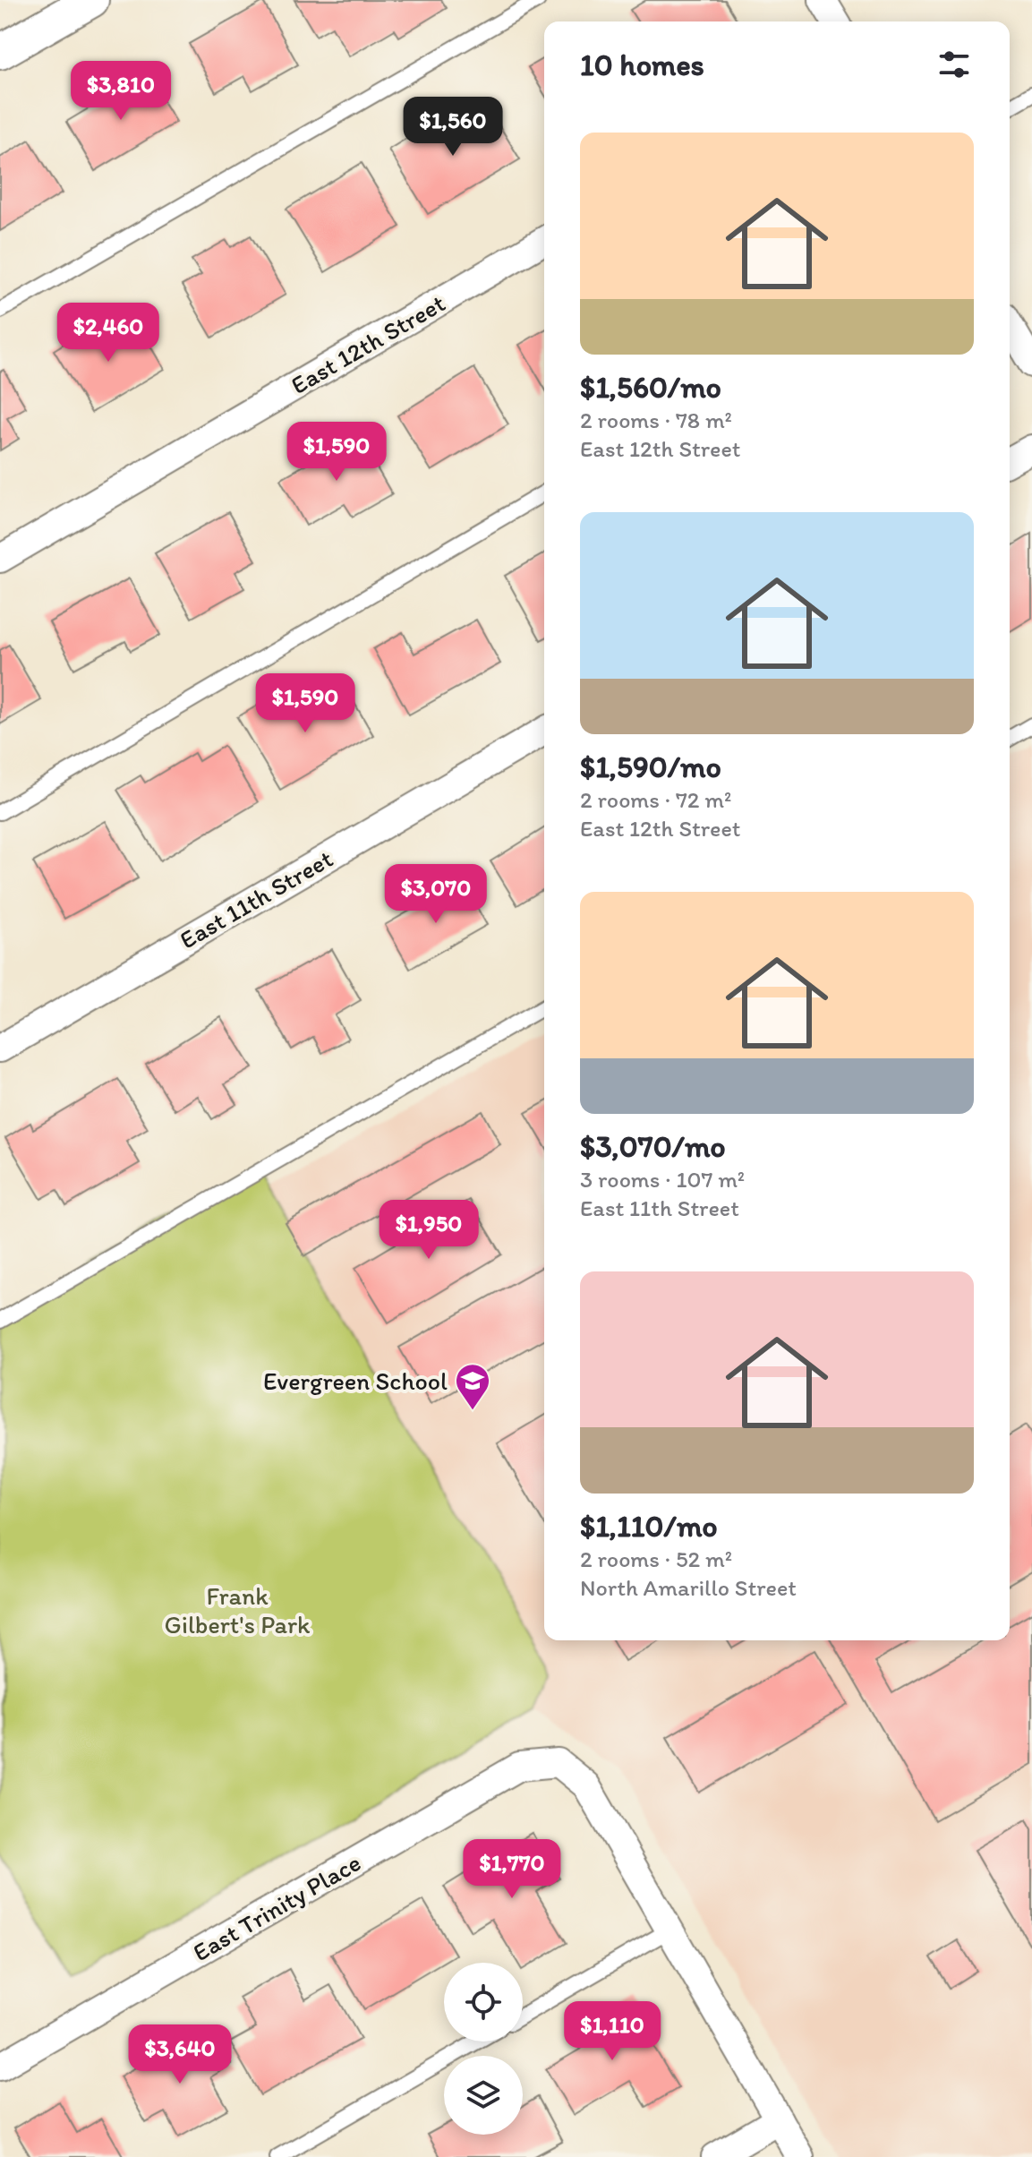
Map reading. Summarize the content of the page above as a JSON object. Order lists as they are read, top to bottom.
{
  "streets": {
    "street": ["East 12th Street", "East 11th Street", "East Trinity Place"]
  },
  "parks": ["Frank Gilbert's Park"],
  "places": {
    "school or university": ["Evergreen School"]
  },
  "page": {
    "heading": "10 homes",
    "price": [
      "$3,810",
      "$1,560",
      "$2,460",
      "$1,590",
      "$1,590",
      "$3,070",
      "$1,950",
      "$1,770",
      "$1,110",
      "$3,640"
    ],
    "list": [
      {
        "name": "$1,560/mo",
        "note": "2 rooms · 78 m² · East 12th Street"
      },
      {
        "name": "$1,590/mo",
        "note": "2 rooms · 72 m² · East 12th Street"
      },
      {
        "name": "$3,070/mo",
        "note": "3 rooms · 107 m² · East 11th Street"
      },
      {
        "name": "$1,110/mo",
        "note": "2 rooms · 52 m² · North Amarillo Street"
      }
    ]
  }
}
